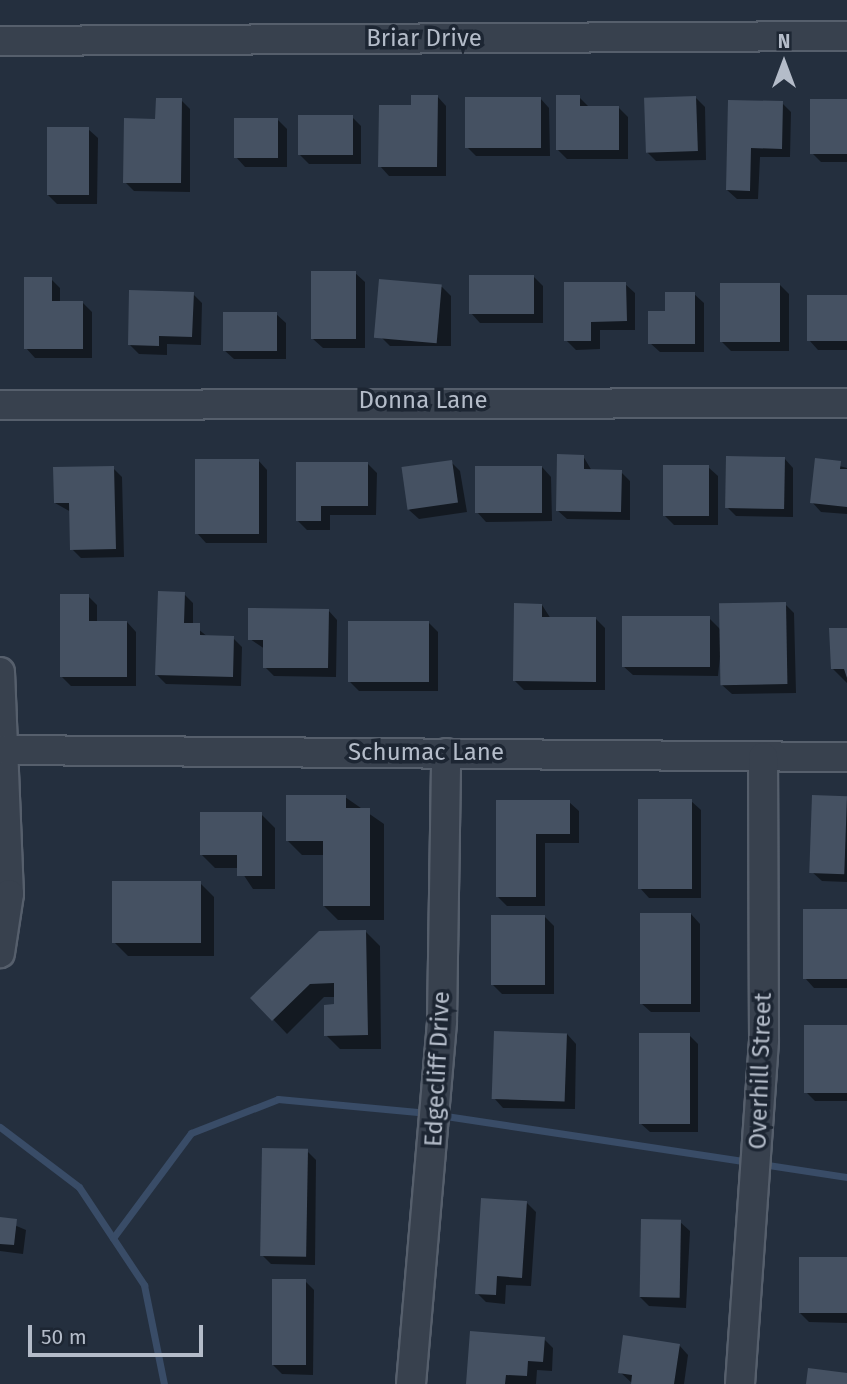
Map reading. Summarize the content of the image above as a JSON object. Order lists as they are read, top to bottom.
{
  "streets": {
    "street": [
      "Briar Drive",
      "Donna Lane",
      "Schumac Lane",
      "Edgecliff Drive",
      "Overhill Street"
    ]
  },
  "crossings": [
    ["Schumac Lane", "Edgecliff Drive"],
    ["Schumac Lane", "Overhill Street"]
  ],
  "scale_bar": "50 m",
  "north": "top"
}
